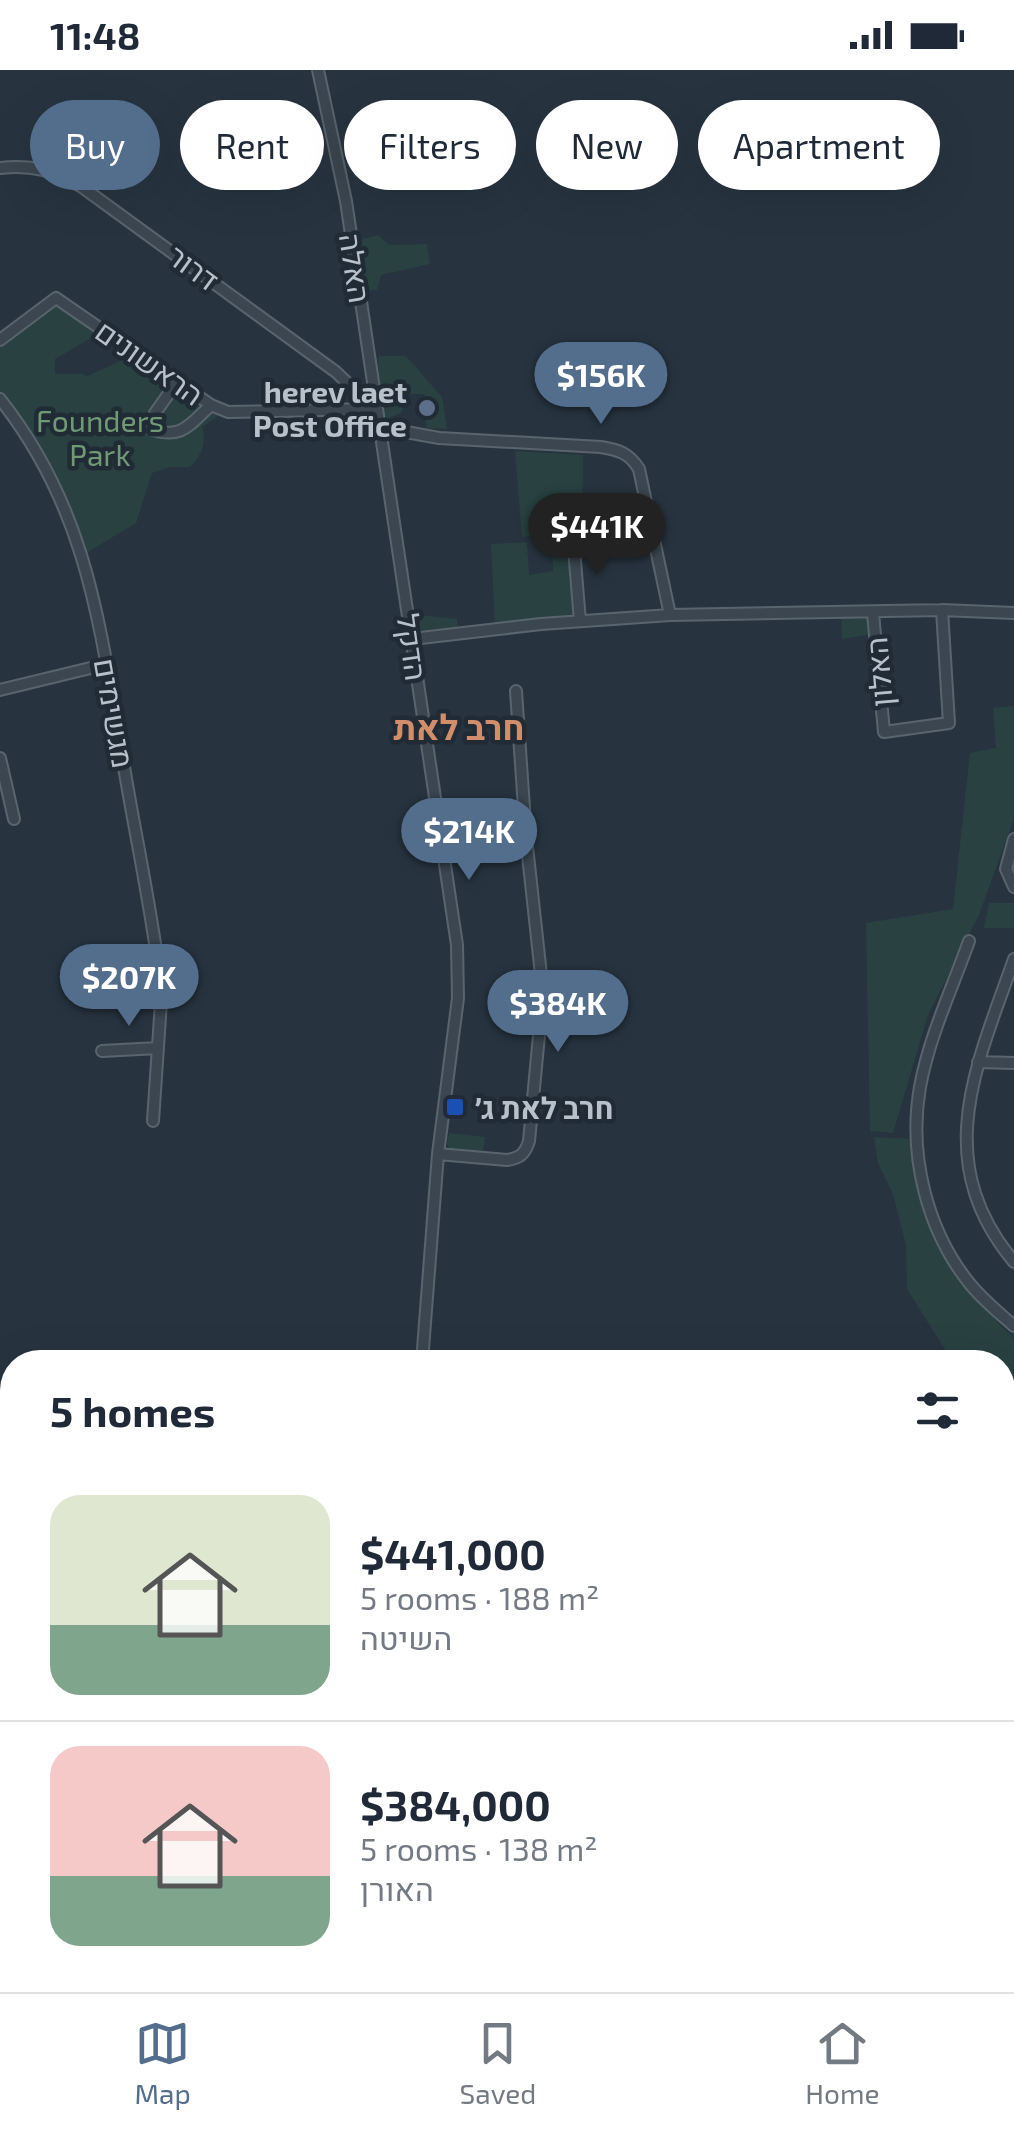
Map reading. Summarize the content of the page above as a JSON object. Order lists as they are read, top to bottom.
{
  "streets": {
    "street": [
      "דרור",
      "האלה",
      "הראשונים",
      "הדקל",
      "האלון",
      "מגשימים"
    ]
  },
  "crossings": [
    ["דרור", "האלה"],
    ["דרור", "הראשונים"],
    ["דרור", "הדקל"],
    ["האלה", "הראשונים"],
    ["האלה", "הדקל"],
    ["הראשונים", "הדקל"]
  ],
  "districts": ["חרב לאת"],
  "parks": ["Founders Park"],
  "places": {
    "other": ["herev laet Post Office"],
    "transit": ["חרב לאת ג׳"]
  },
  "page": {
    "status": "11:48",
    "chip": [
      "Buy",
      "Rent",
      "Filters",
      "New",
      "Apartment"
    ],
    "price": [
      "$156K",
      "$441K",
      "$214K",
      "$207K",
      "$384K"
    ],
    "heading": "5 homes",
    "list": [
      {
        "name": "$441,000",
        "note": "5 rooms · 188 m² · השיטה"
      },
      {
        "name": "$384,000",
        "note": "5 rooms · 138 m² · האורן"
      }
    ],
    "tabs": ["Map", "Saved", "Home"]
  }
}
